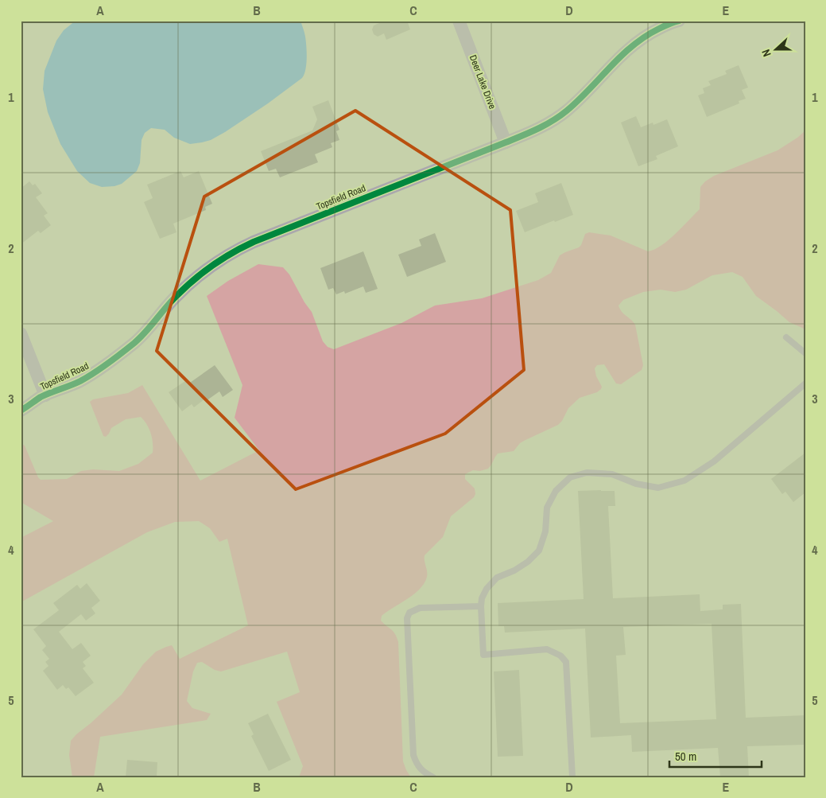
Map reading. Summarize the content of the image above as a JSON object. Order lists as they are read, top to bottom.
{
  "streets": {
    "street": ["Deer Lake Drive", "Topsfield Road"]
  },
  "crossings": [
    ["Deer Lake Drive", "Topsfield Road"]
  ],
  "scale_bar": "50 m",
  "north": "left",
  "grid": {
    "columns": [
      "A",
      "B",
      "C",
      "D",
      "E"
    ],
    "rows": [
      "1",
      "2",
      "3",
      "4",
      "5"
    ]
  }
}
